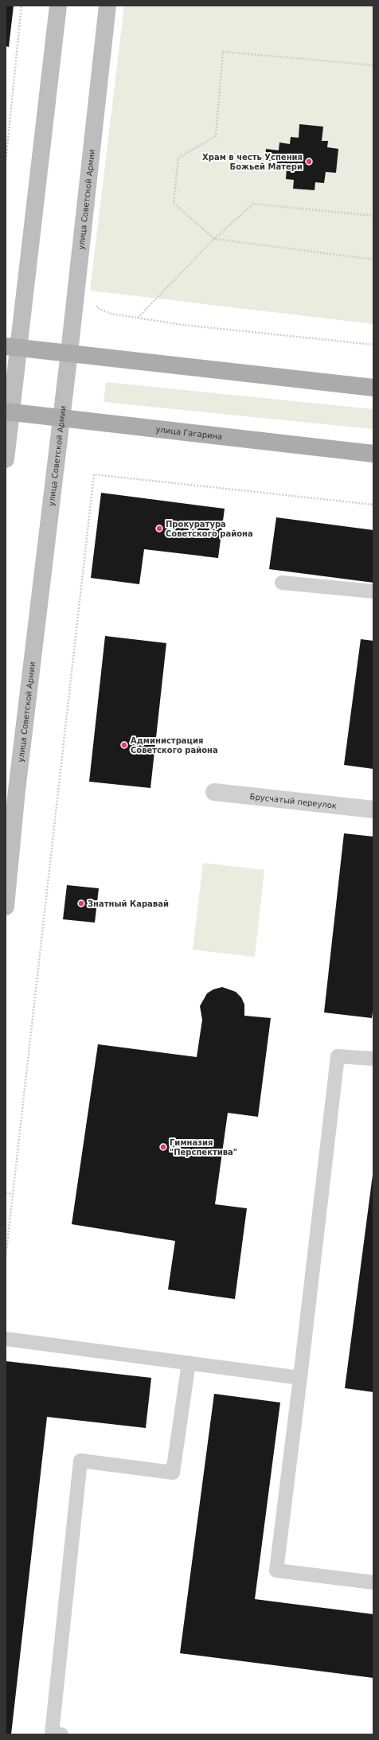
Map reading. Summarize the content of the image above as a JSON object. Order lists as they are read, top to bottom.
{
  "streets": {
    "main road": ["улица Советской Армии", "улица Гагарина"],
    "street": ["Брусчатый переулок"]
  },
  "crossings": [
    ["улица Советской Армии", "улица Гагарина"]
  ],
  "places": [
    "Храм в честь Успения Божьей Матери",
    "Прокуратура Советского района",
    "Администрация Советского района",
    "Знатный Каравай",
    "Гимназия \"Перспектива\""
  ]
}
